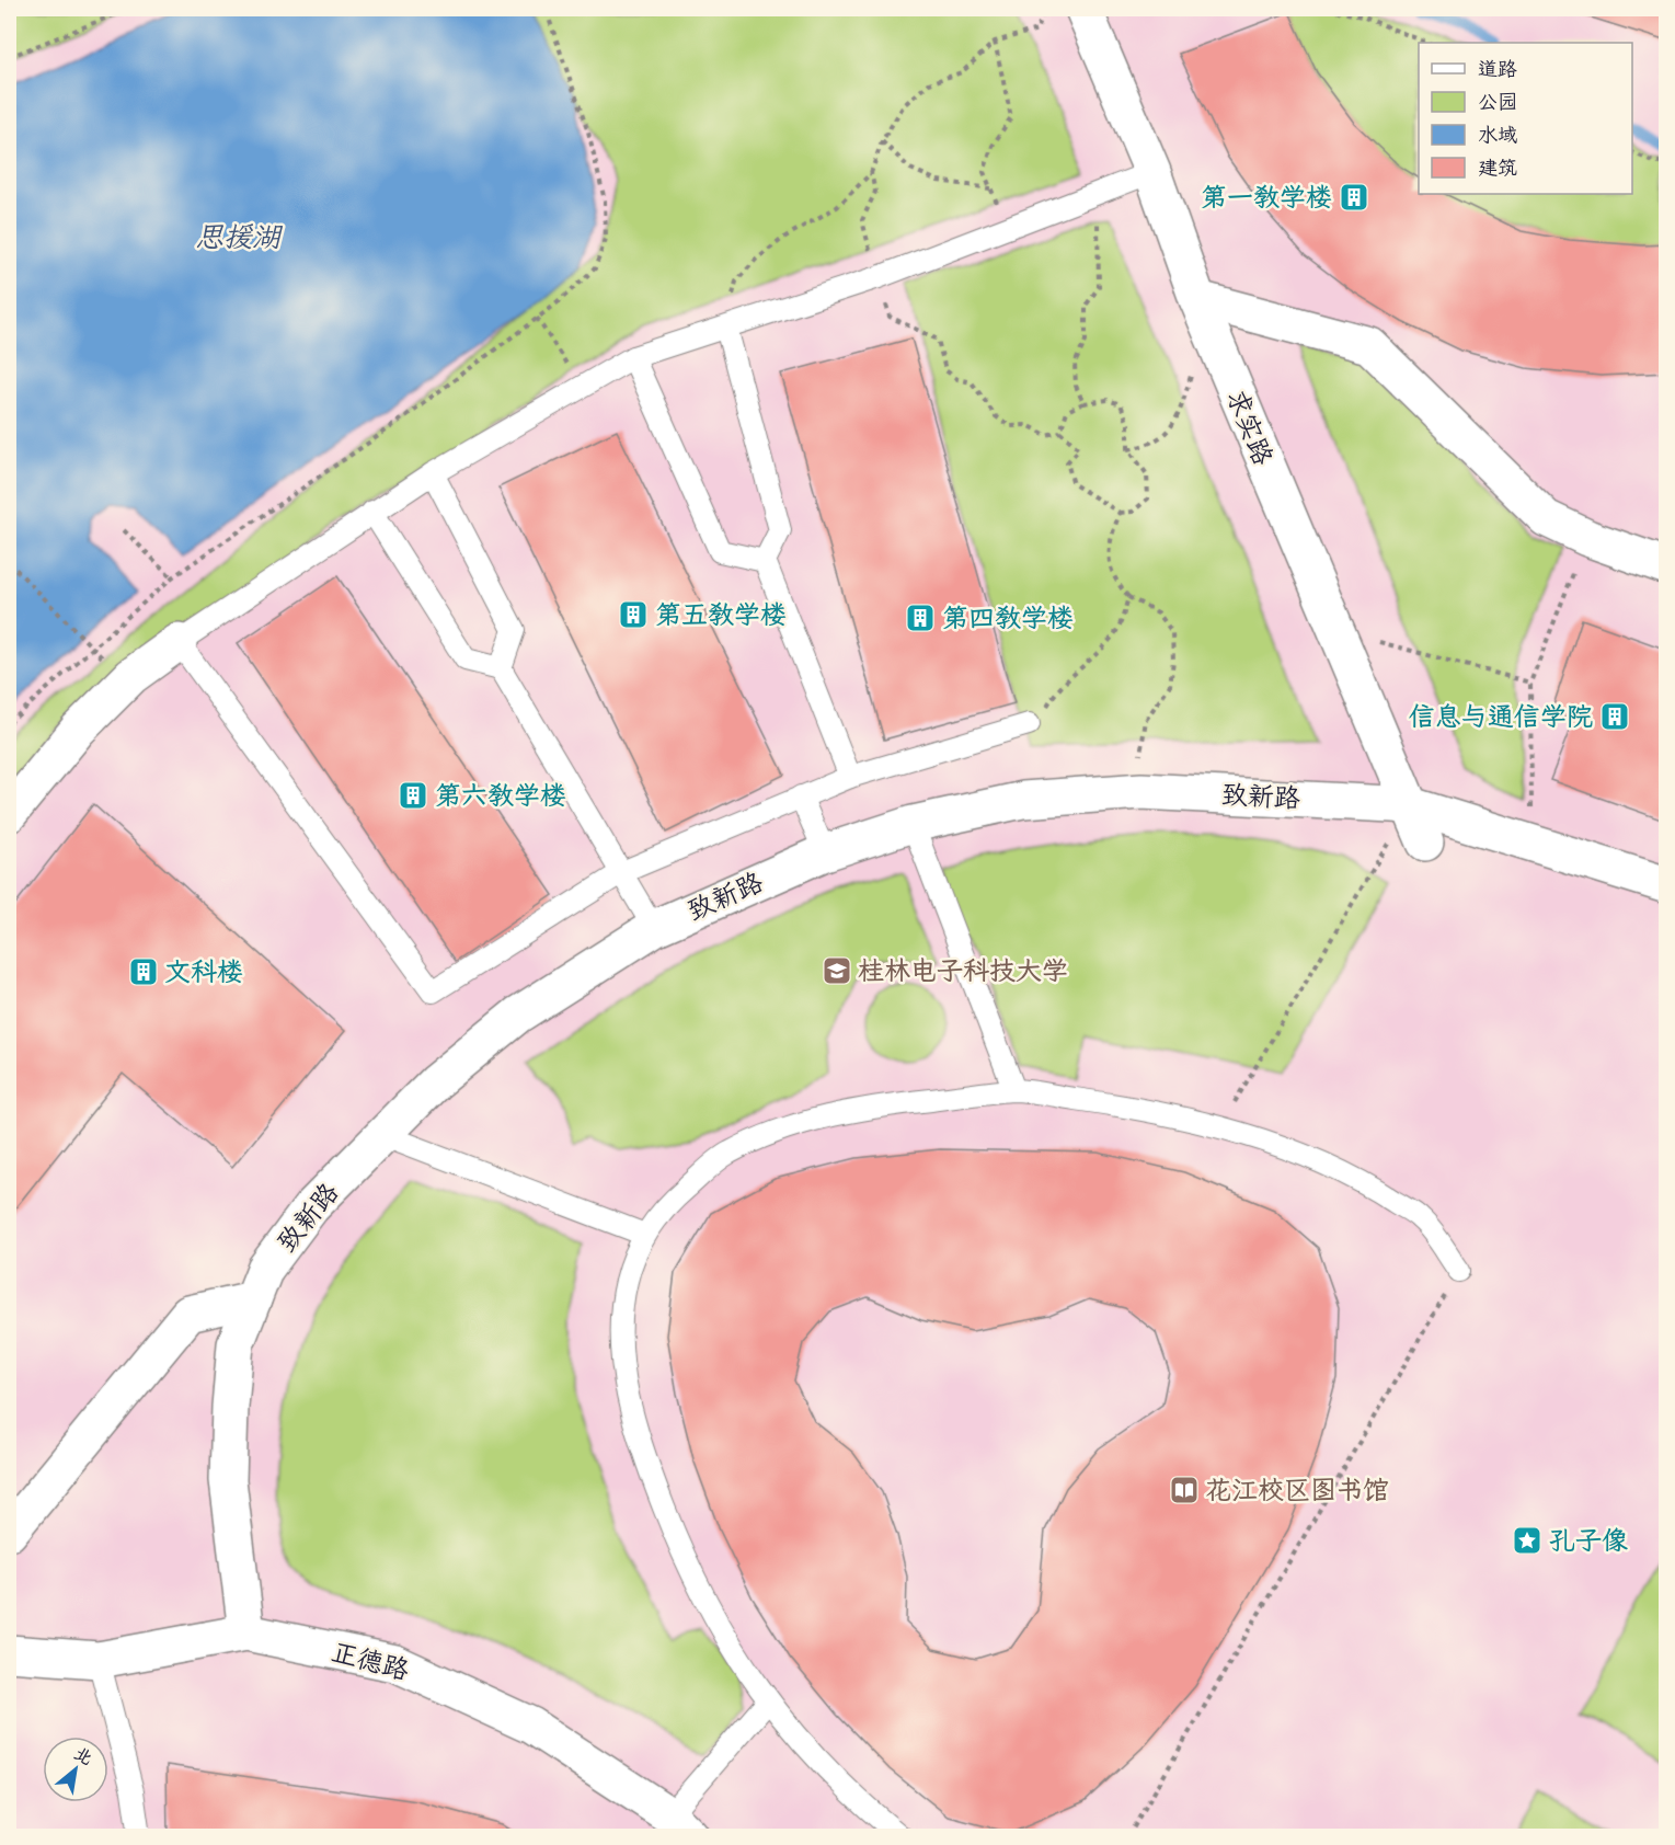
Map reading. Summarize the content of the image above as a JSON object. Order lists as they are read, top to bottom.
{
  "streets": {
    "street": ["求实路", "致新路", "正德路"]
  },
  "crossings": [
    ["求实路", "致新路"],
    ["致新路", "正德路"]
  ],
  "water": ["思援湖"],
  "places": {
    "building": [
      "第一教学楼",
      "第五教学楼",
      "第四教学楼",
      "信息与通信学院",
      "第六教学楼",
      "文科楼"
    ],
    "school or university": ["桂林电子科技大学"],
    "library": ["花江校区图书馆"],
    "place": ["孔子像"]
  },
  "legend": [
    "道路",
    "公园",
    "水域",
    "建筑"
  ],
  "north": "top right"
}
